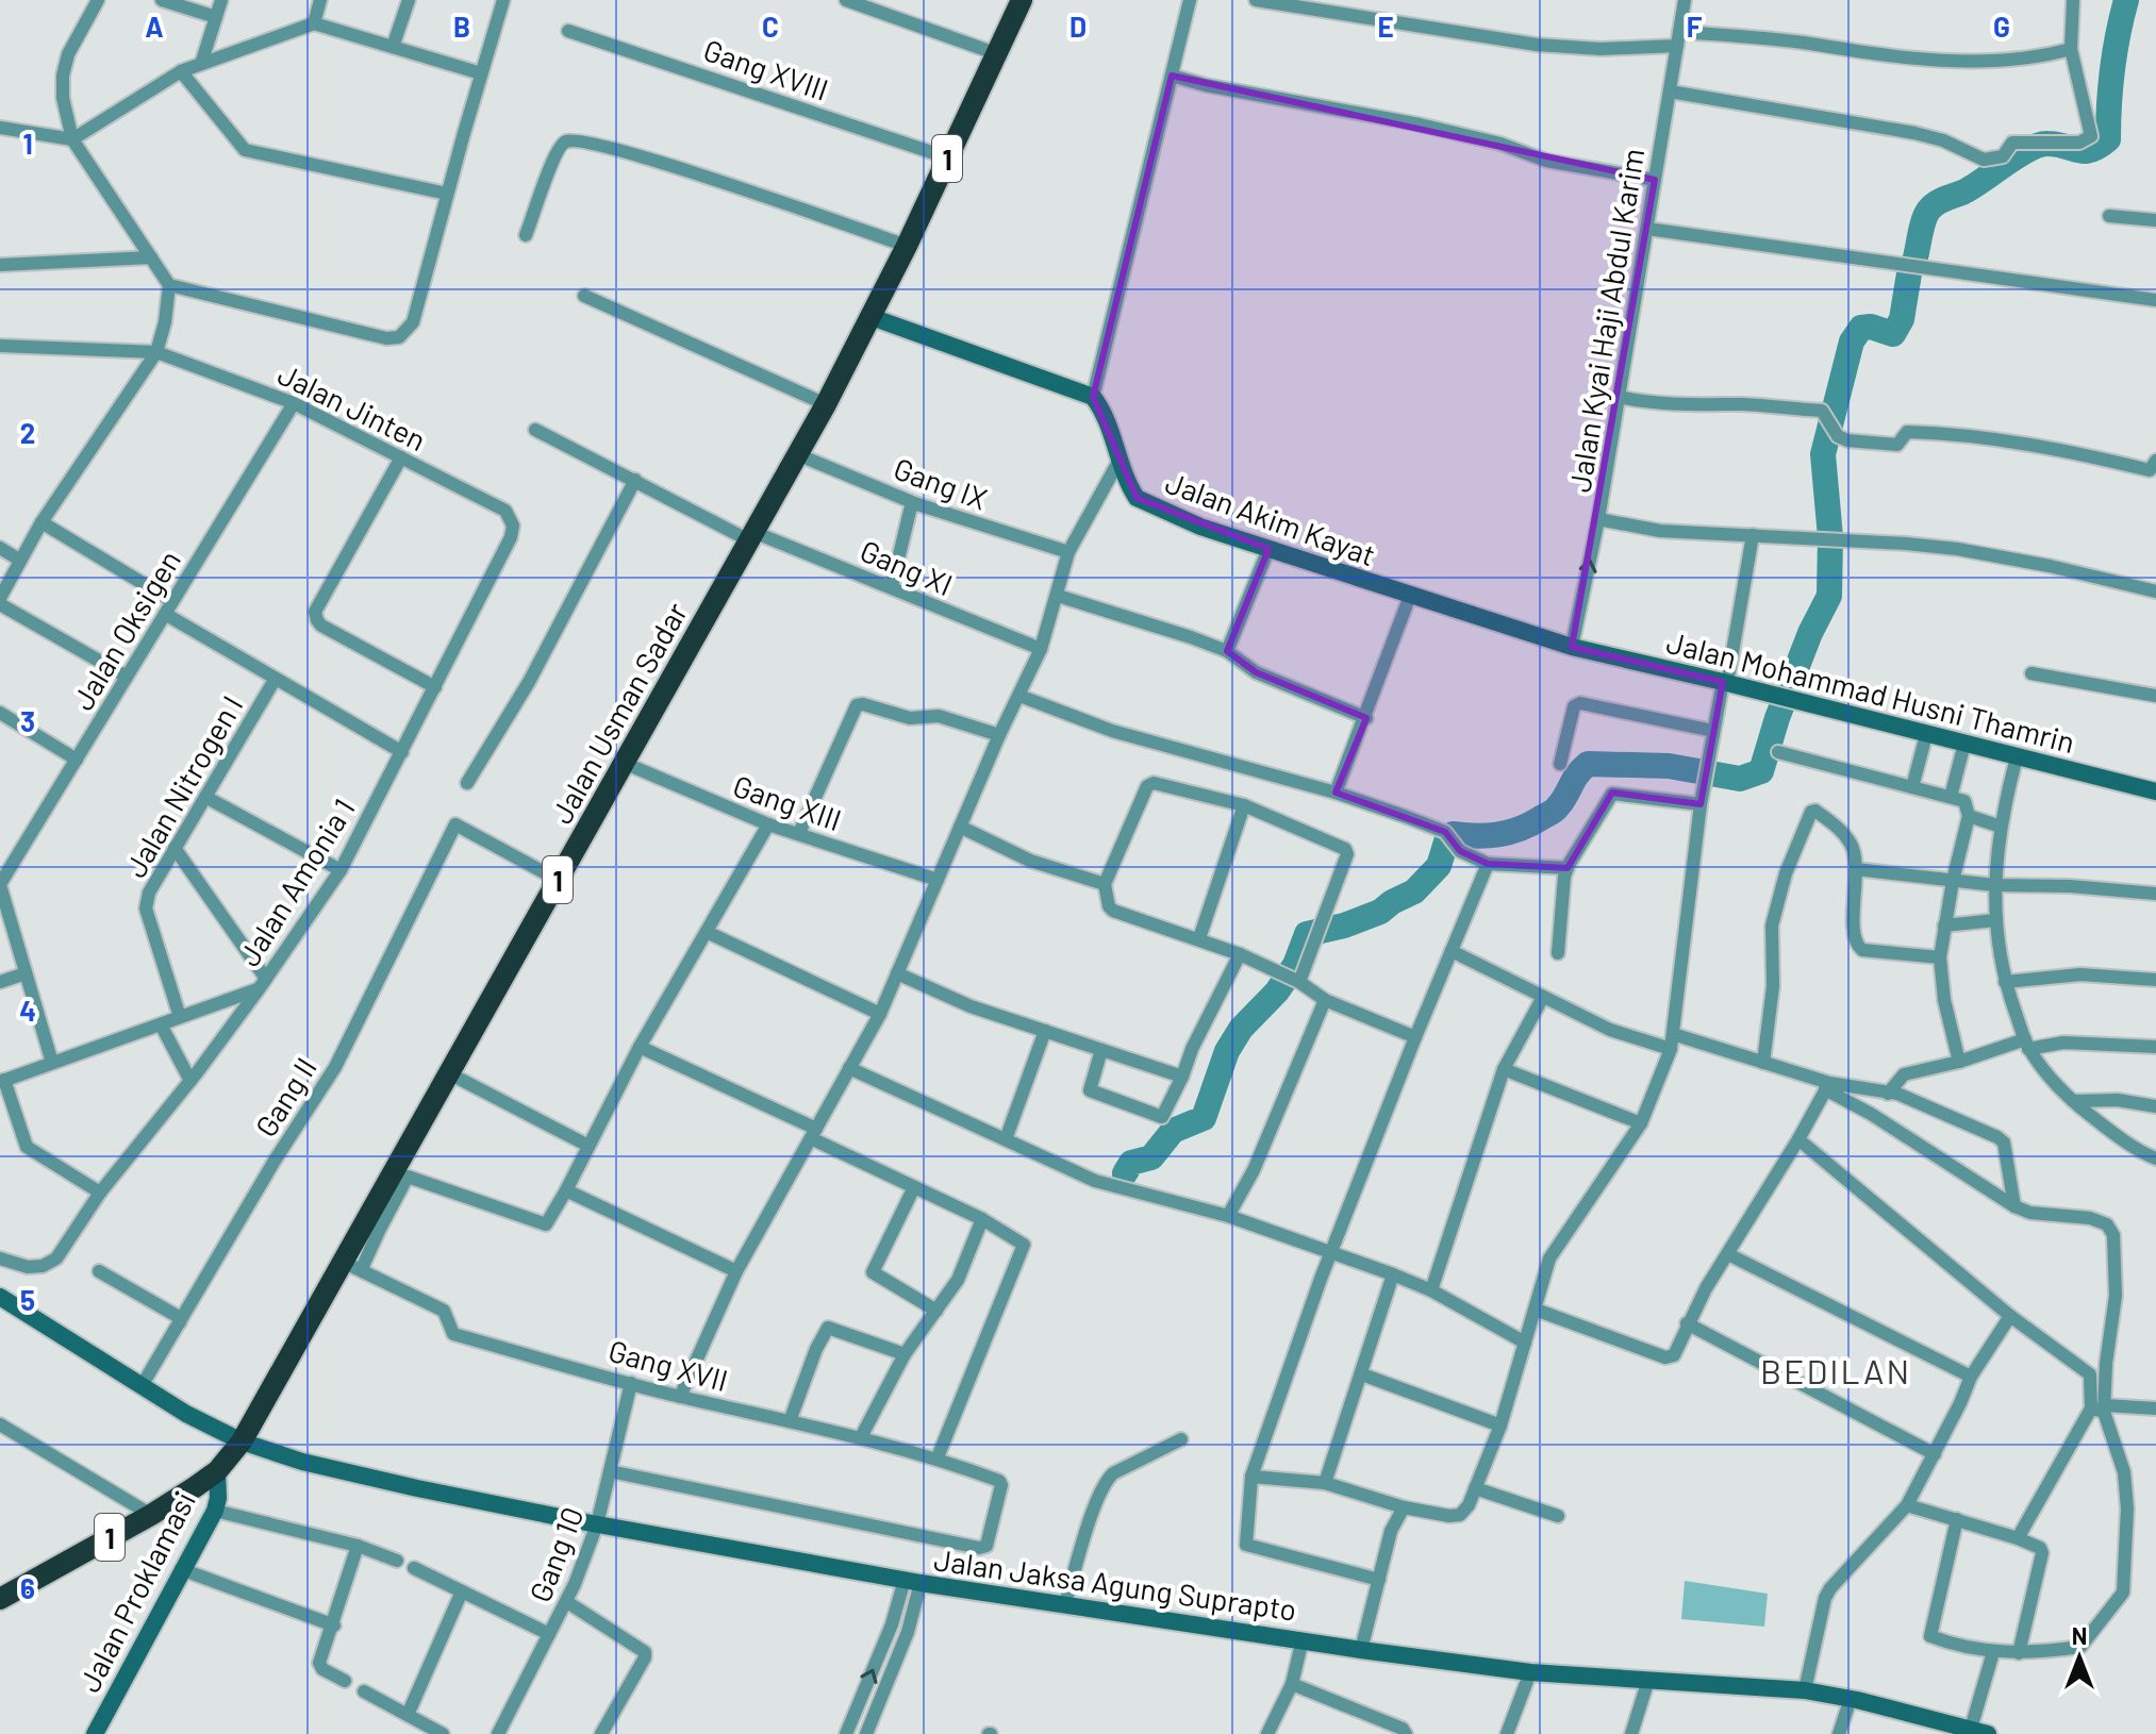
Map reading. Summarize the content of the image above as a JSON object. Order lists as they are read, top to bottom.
{
  "streets": {
    "highway": ["1", "Jalan Usman Sadar"],
    "main road": [
      "Jalan Akim Kayat",
      "Jalan Mohammad Husni Thamrin",
      "Jalan Jaksa Agung Suprapto",
      "Jalan Proklamasi"
    ],
    "street": [
      "Gang XVIII",
      "Jalan Kyai Haji Abdul Karim",
      "Jalan Jinten",
      "Gang IX",
      "Gang XI",
      "Jalan Oksigen",
      "Jalan Nitrogen I",
      "Gang XIII",
      "Jalan Amonia 1",
      "Gang II",
      "Gang XVII",
      "Gang 10"
    ]
  },
  "crossings": [
    ["Gang XVIII", "Jalan Usman Sadar"],
    ["1", "Jalan Usman Sadar"],
    ["1", "Jalan Jaksa Agung Suprapto"],
    ["1", "Jalan Proklamasi"],
    ["Jalan Kyai Haji Abdul Karim", "Jalan Akim Kayat"],
    ["Jalan Kyai Haji Abdul Karim", "Jalan Mohammad Husni Thamrin"],
    ["Jalan Jinten", "Jalan Oksigen"],
    ["Jalan Jinten", "Jalan Amonia 1"],
    ["Gang IX", "Jalan Usman Sadar"],
    ["Jalan Akim Kayat", "Jalan Mohammad Husni Thamrin"],
    ["Gang XI", "Jalan Usman Sadar"],
    ["Jalan Usman Sadar", "Gang XIII"],
    ["Jalan Usman Sadar", "Gang II"],
    ["Jalan Usman Sadar", "Gang XVII"],
    ["Jalan Usman Sadar", "Jalan Jaksa Agung Suprapto"],
    ["Gang II", "Jalan Jaksa Agung Suprapto"],
    ["Gang XVII", "Gang 10"],
    ["Gang 10", "Jalan Jaksa Agung Suprapto"]
  ],
  "districts": ["BEDILAN"],
  "north": "top",
  "grid": {
    "columns": [
      "A",
      "B",
      "C",
      "D",
      "E",
      "F",
      "G"
    ],
    "rows": [
      "1",
      "2",
      "3",
      "4",
      "5",
      "6"
    ]
  }
}
